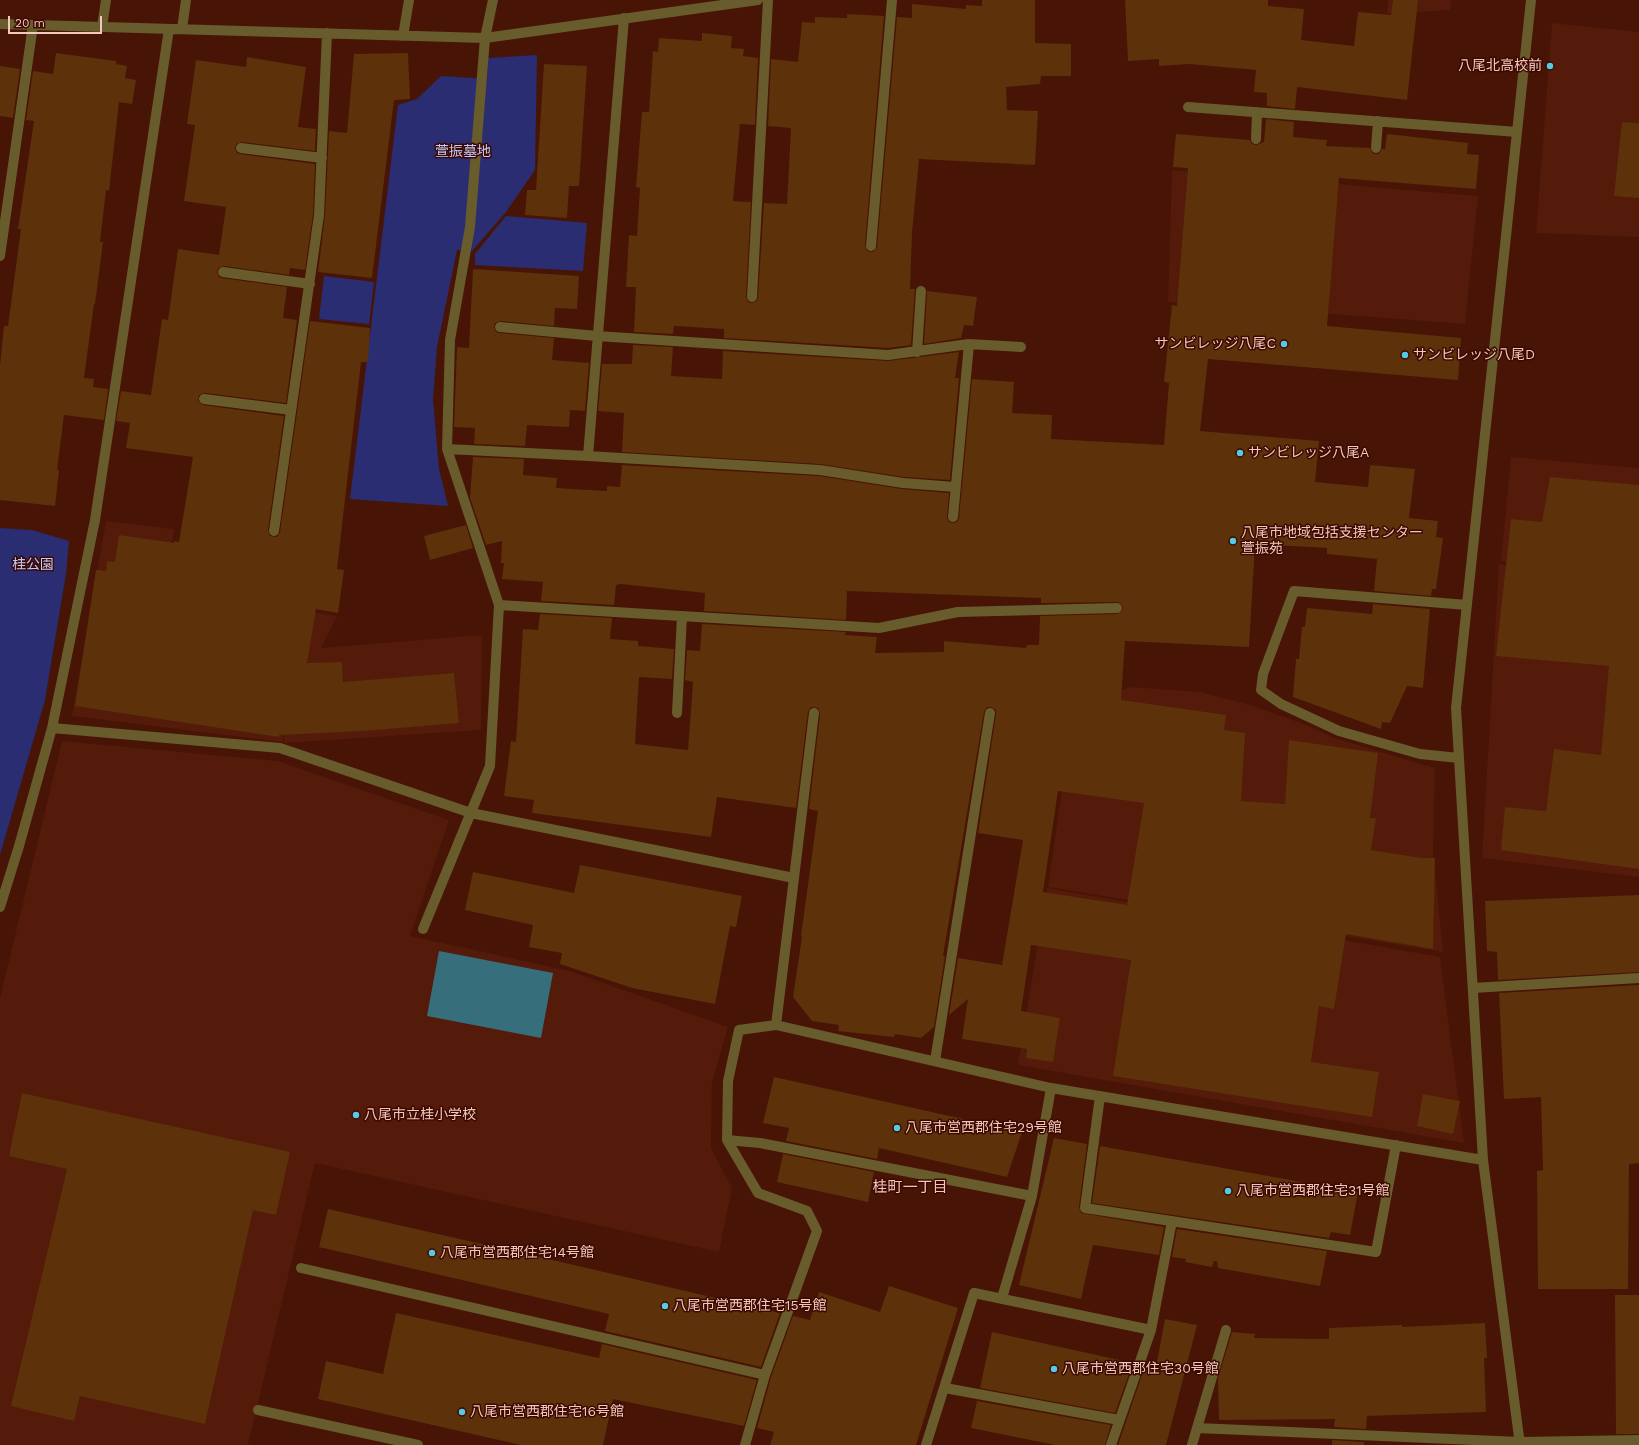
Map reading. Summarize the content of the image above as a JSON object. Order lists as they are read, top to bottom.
{
  "districts": ["桂町一丁目"],
  "parks": ["萱振墓地", "桂公園"],
  "places": [
    "八尾北高校前",
    "サンビレッジ八尾C",
    "サンビレッジ八尾D",
    "サンビレッジ八尾A",
    "八尾市地域包括支援センター 萱振苑",
    "八尾市立桂小学校",
    "八尾市営西郡住宅29号館",
    "八尾市営西郡住宅31号館",
    "八尾市営西郡住宅14号館",
    "八尾市営西郡住宅15号館",
    "八尾市営西郡住宅30号館",
    "八尾市営西郡住宅16号館"
  ],
  "scale_bar": "20 m"
}
